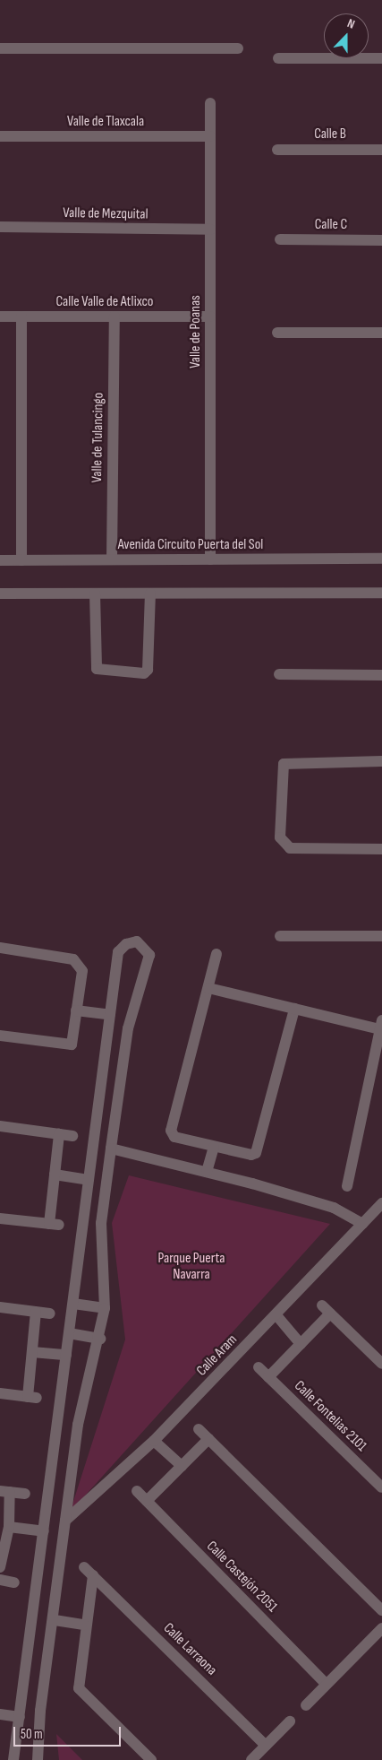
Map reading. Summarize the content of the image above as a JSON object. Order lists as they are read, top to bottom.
{
  "streets": {
    "street": [
      "Valle de Tlaxcala",
      "Calle B",
      "Valle de Mezquital",
      "Calle C",
      "Calle Valle de Atlixco",
      "Valle de Poanas",
      "Valle de Tulancingo",
      "Avenida Circuito Puerta del Sol",
      "Calle Aram",
      "Calle Fontelias 2101",
      "Calle Castejón 2051",
      "Calle Larraona"
    ]
  },
  "crossings": [
    ["Valle de Tlaxcala", "Valle de Poanas"],
    ["Valle de Mezquital", "Valle de Poanas"],
    ["Calle Valle de Atlixco", "Valle de Poanas"],
    ["Calle Valle de Atlixco", "Valle de Tulancingo"],
    ["Valle de Poanas", "Avenida Circuito Puerta del Sol"],
    ["Valle de Tulancingo", "Avenida Circuito Puerta del Sol"]
  ],
  "parks": ["Parque Puerta Navarra"],
  "scale_bar": "50 m",
  "north": "top"
}
